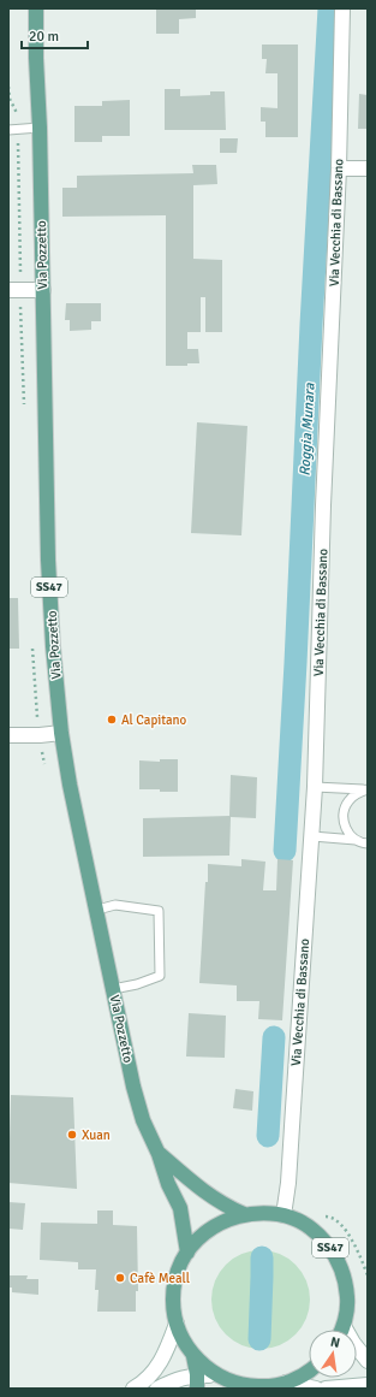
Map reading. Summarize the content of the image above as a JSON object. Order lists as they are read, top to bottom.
{
  "streets": {
    "main road": ["Via Pozzetto", "SS47"],
    "street": ["Via Vecchia di Bassano"]
  },
  "crossings": [
    ["Via Vecchia di Bassano", "Via Pozzetto"]
  ],
  "water": ["Roggia Munara"],
  "places": ["Al Capitano", "Xuan", "Cafè Meall"],
  "scale_bar": "20 m",
  "north": "top"
}
